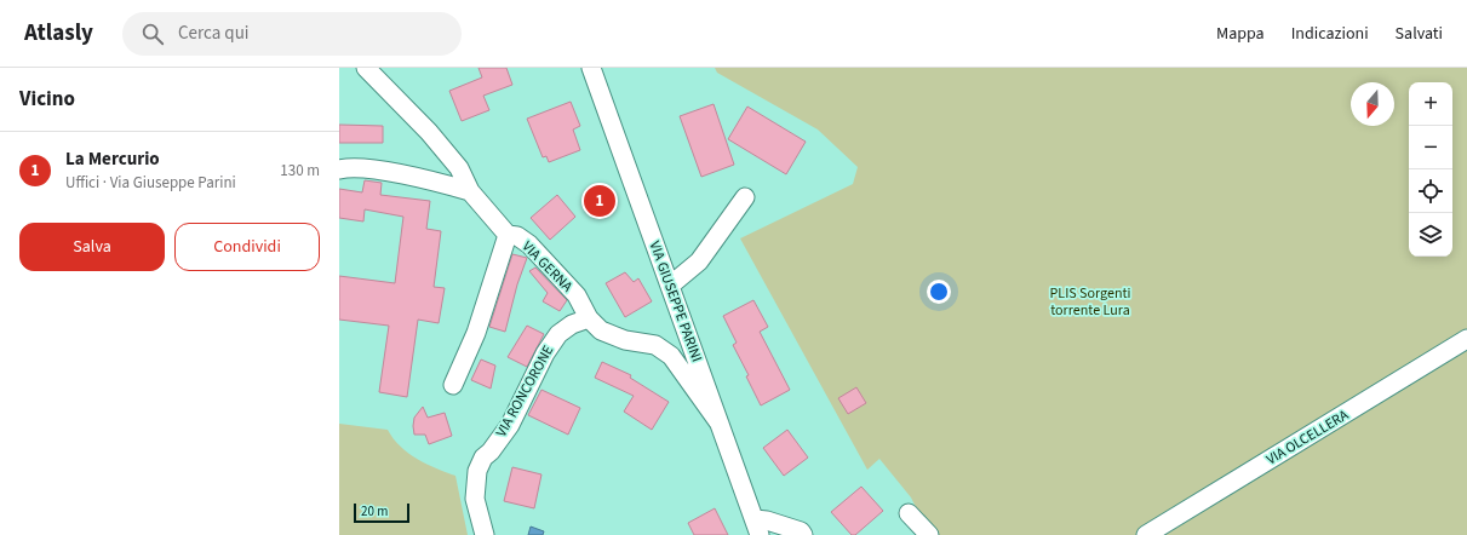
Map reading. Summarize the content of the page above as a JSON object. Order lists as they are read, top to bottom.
{
  "streets": {
    "street": [
      "VIA GERNA",
      "VIA GIUSEPPE PARINI",
      "VIA RONCORONE",
      "VIA OLCELLERA"
    ]
  },
  "crossings": [
    ["VIA GERNA", "VIA GIUSEPPE PARINI"],
    ["VIA GERNA", "VIA RONCORONE"]
  ],
  "parks": ["PLIS Sorgenti torrente Lura"],
  "scale_bar": "20 m",
  "north": "bottom",
  "page": {
    "header": "Atlasly",
    "search": "Cerca qui",
    "nav": ["Mappa", "Indicazioni", "Salvati"],
    "heading": "Vicino",
    "map_buttons": ["+", "−"],
    "list": [
      {
        "mark": "1",
        "name": "La Mercurio",
        "note": "Uffici · Via Giuseppe Parini",
        "value": "130 m"
      }
    ],
    "pins": "1",
    "buttons": ["Salva", "Condividi"],
    "scale": "20 m"
  }
}
